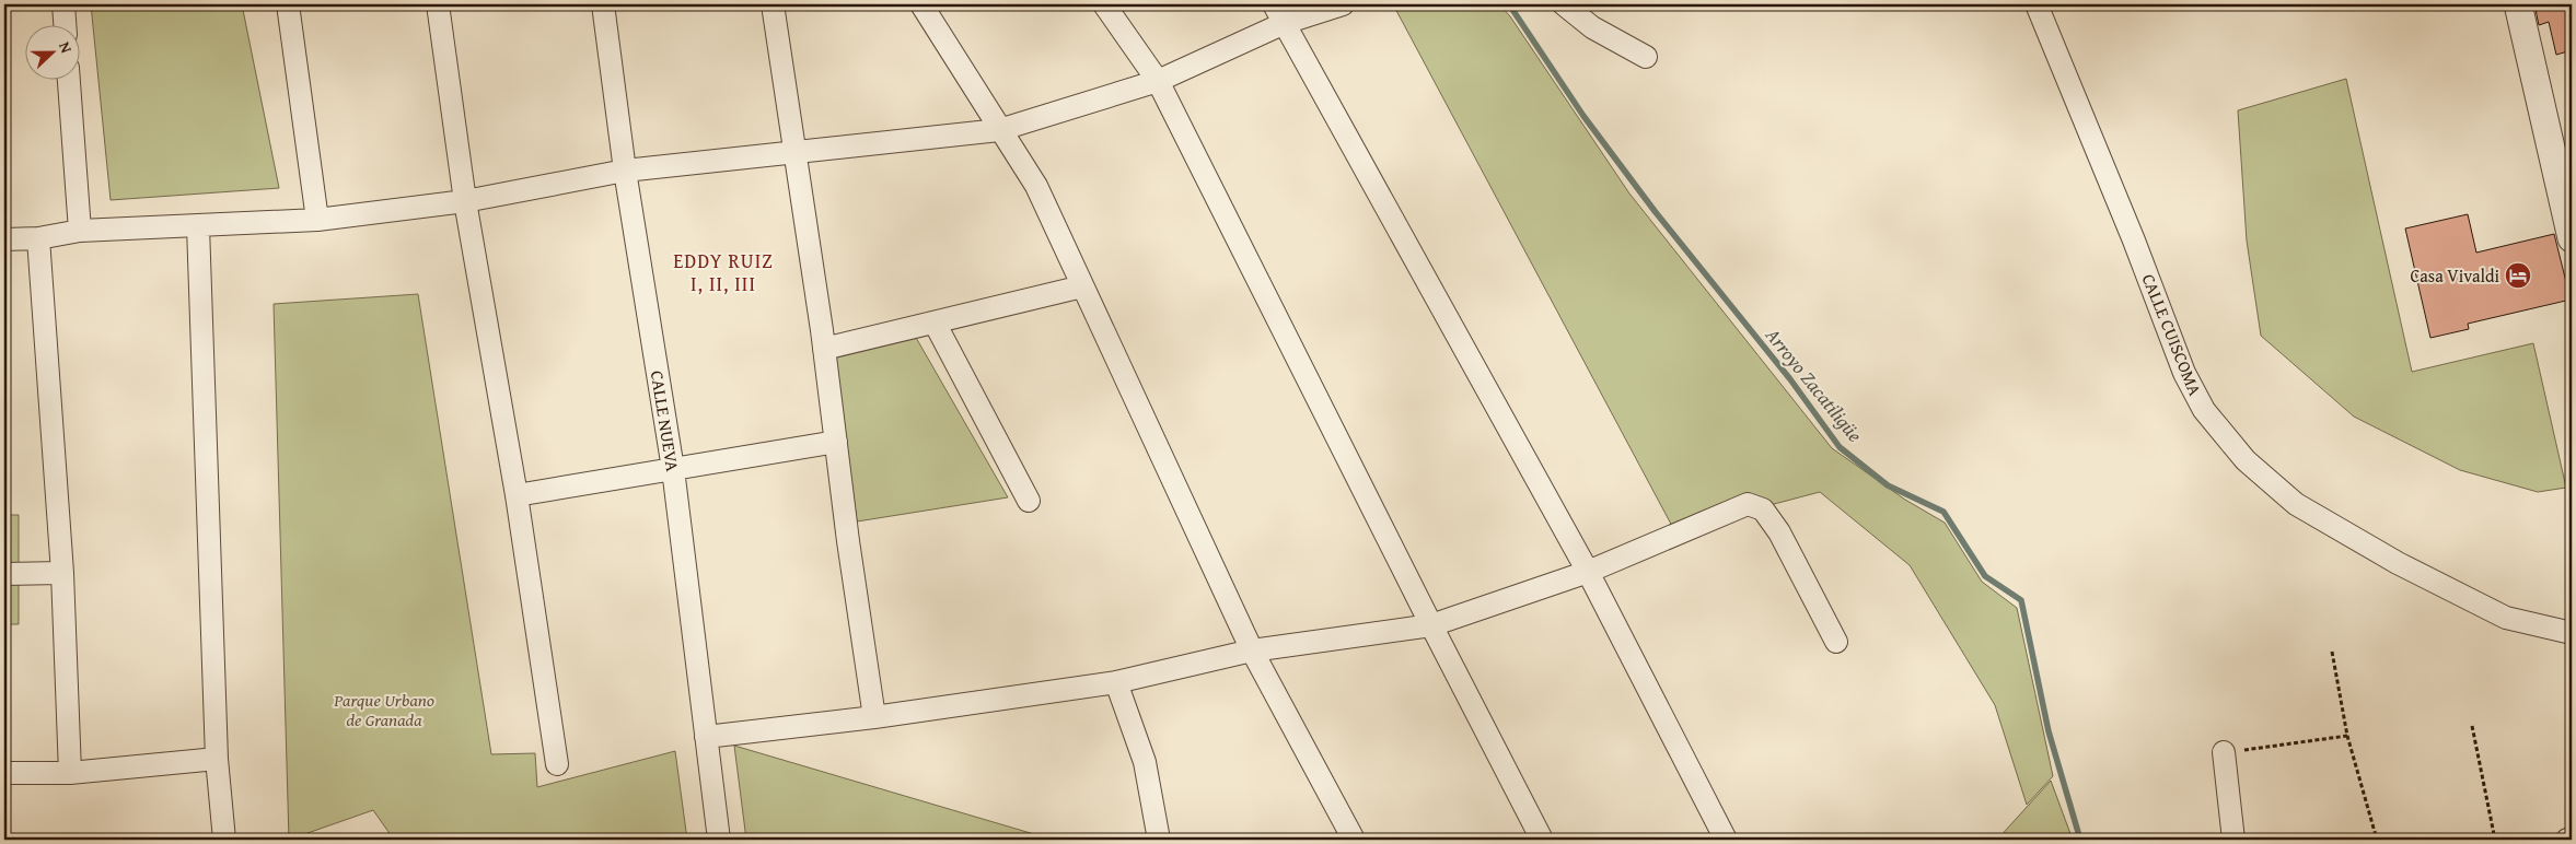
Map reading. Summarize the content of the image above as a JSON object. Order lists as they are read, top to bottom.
{
  "streets": {
    "street": ["CALLE CUISCOMA", "CALLE NUEVA"]
  },
  "districts": ["EDDY RUIZ I, II, III"],
  "water": ["Arroyo Zacatiligüe"],
  "parks": ["Parque Urbano de Granada"],
  "places": {
    "hotel": ["Casa Vivaldi"]
  },
  "north": "right"
}
